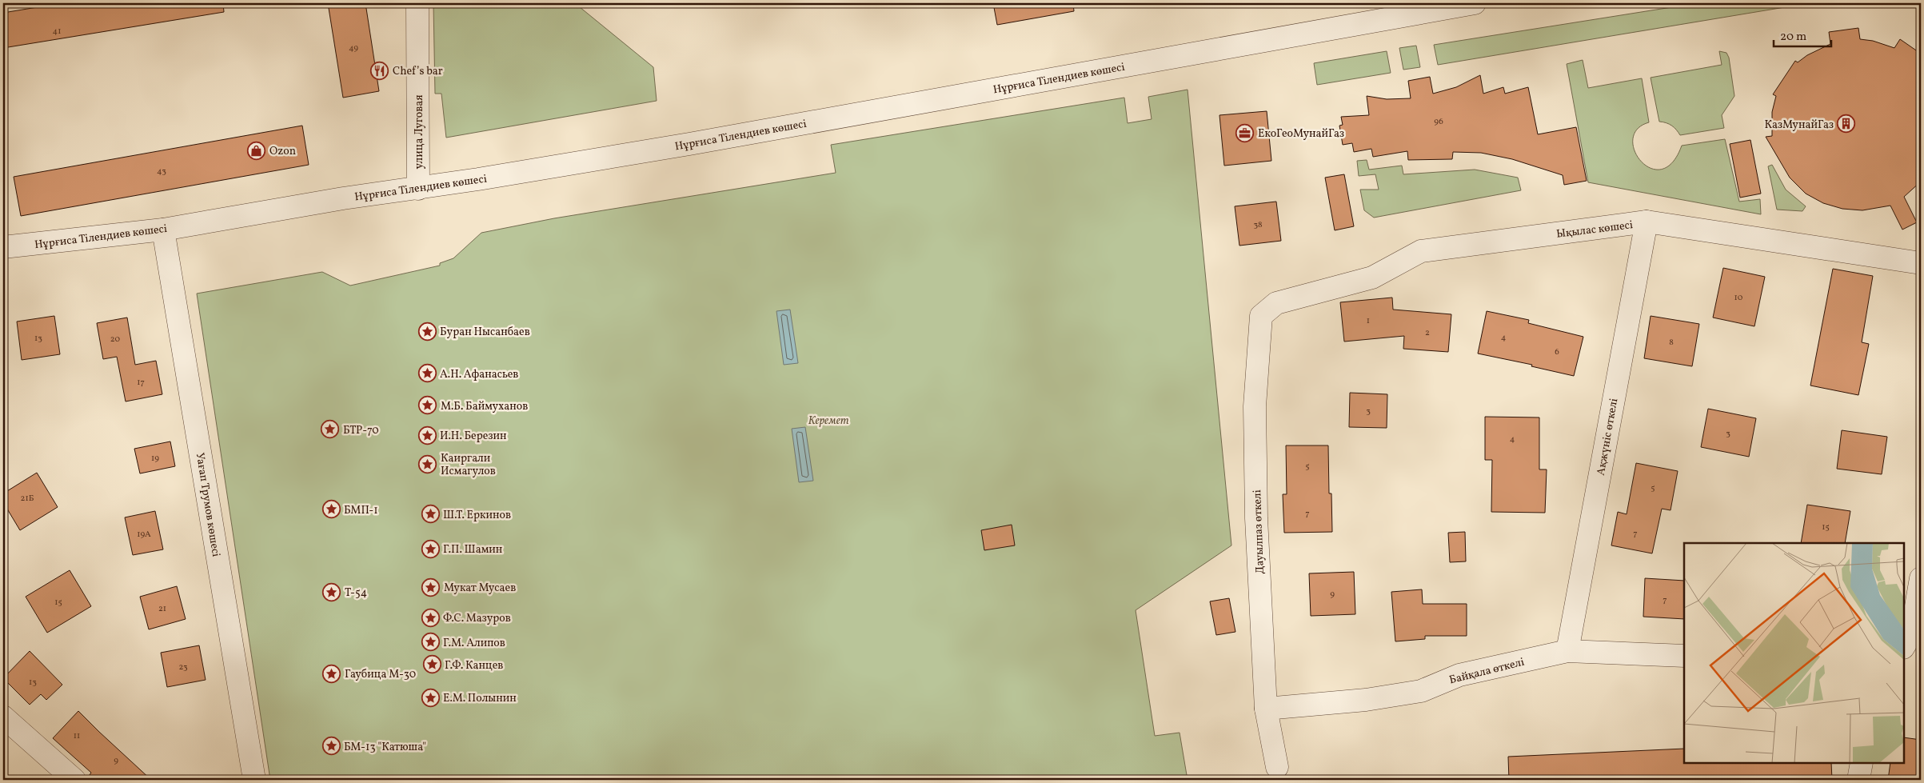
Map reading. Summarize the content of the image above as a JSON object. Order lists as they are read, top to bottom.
{
  "streets": {
    "street": [
      "Нұрғиса Тілендиев көшесі",
      "улица Луговая",
      "Ықылас көшесі",
      "Ақжүніс өткелі",
      "Уағап Трумов көшесі",
      "Дауылпаз өткелі",
      "Байқала өткелі"
    ]
  },
  "crossings": [
    ["Нұрғиса Тілендиев көшесі", "улица Луговая"],
    ["Нұрғиса Тілендиев көшесі", "Уағап Трумов көшесі"],
    ["Ықылас көшесі", "Ақжүніс өткелі"],
    ["Ықылас көшесі", "Дауылпаз өткелі"],
    ["Ақжүніс өткелі", "Байқала өткелі"],
    ["Дауылпаз өткелі", "Байқала өткелі"]
  ],
  "parks": ["Керемет"],
  "places": {
    "restaurant": ["Chef’s bar"],
    "building": ["КазМунайГаз"],
    "office": ["ЕкоГеоМунайГаз"],
    "shop": ["Ozon"],
    "place": [
      "Буран Нысанбаев",
      "А.Н. Афанасьев",
      "М.Б. Баймуханов",
      "БТР-70",
      "И.Н. Березин",
      "Каиргали Исмагулов",
      "БМП-1",
      "Ш.Т. Еркинов",
      "Г.П. Шамин",
      "Мукат Мусаев",
      "Т-54",
      "Ф.С. Мазуров",
      "Г.М. Алипов",
      "Г.Ф. Канцев",
      "Гаубица М-30",
      "Е.М. Полынин",
      "БМ-13 \"Катюша\""
    ]
  },
  "house_numbers": [
    "41",
    "49",
    "96",
    "43",
    "38",
    "10",
    "1",
    "2",
    "4",
    "13",
    "20",
    "8",
    "6",
    "17",
    "3",
    "3",
    "4",
    "19",
    "5",
    "5",
    "21Б",
    "7",
    "15",
    "7",
    "19А",
    "9",
    "7",
    "15",
    "21",
    "23",
    "13",
    "11",
    "9"
  ],
  "scale_bar": "20 m"
}
